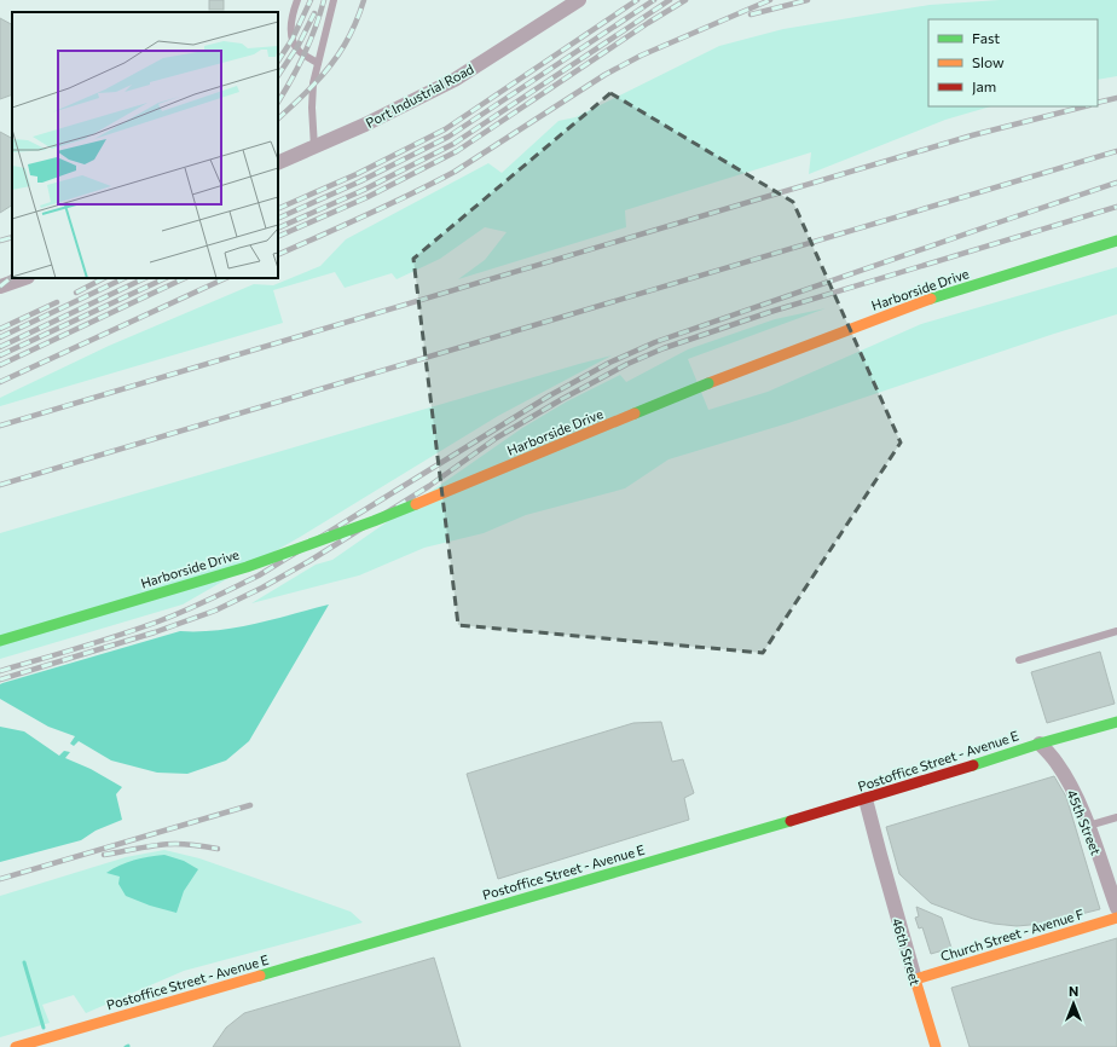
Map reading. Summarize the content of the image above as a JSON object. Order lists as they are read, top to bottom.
{
  "streets": {
    "street": [
      "Port Industrial Road",
      "Harborside Drive",
      "Postoffice Street - Avenue E",
      "45th Street",
      "Church Street - Avenue F",
      "46th Street"
    ]
  },
  "crossings": [
    ["Postoffice Street - Avenue E", "45th Street"],
    ["Postoffice Street - Avenue E", "46th Street"],
    ["Church Street - Avenue F", "46th Street"]
  ],
  "legend": ["Fast", "Slow", "Jam"],
  "north": "top"
}
